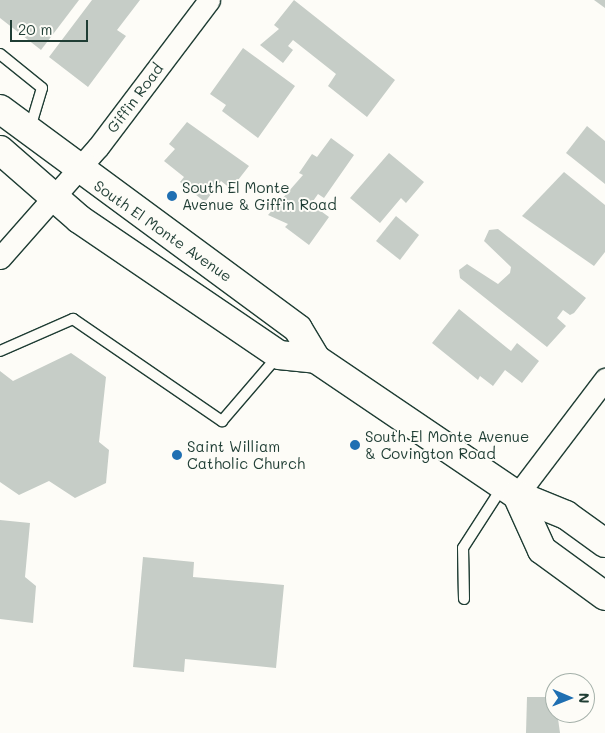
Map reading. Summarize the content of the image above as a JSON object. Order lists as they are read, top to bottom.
{
  "streets": {
    "main road": ["South El Monte Avenue"],
    "street": ["Giffin Road"]
  },
  "crossings": [
    ["Giffin Road", "South El Monte Avenue"]
  ],
  "places": ["South El Monte Avenue & Giffin Road", "South El Monte Avenue & Covington Road", "Saint William Catholic Church"],
  "scale_bar": "20 m",
  "north": "right"
}
